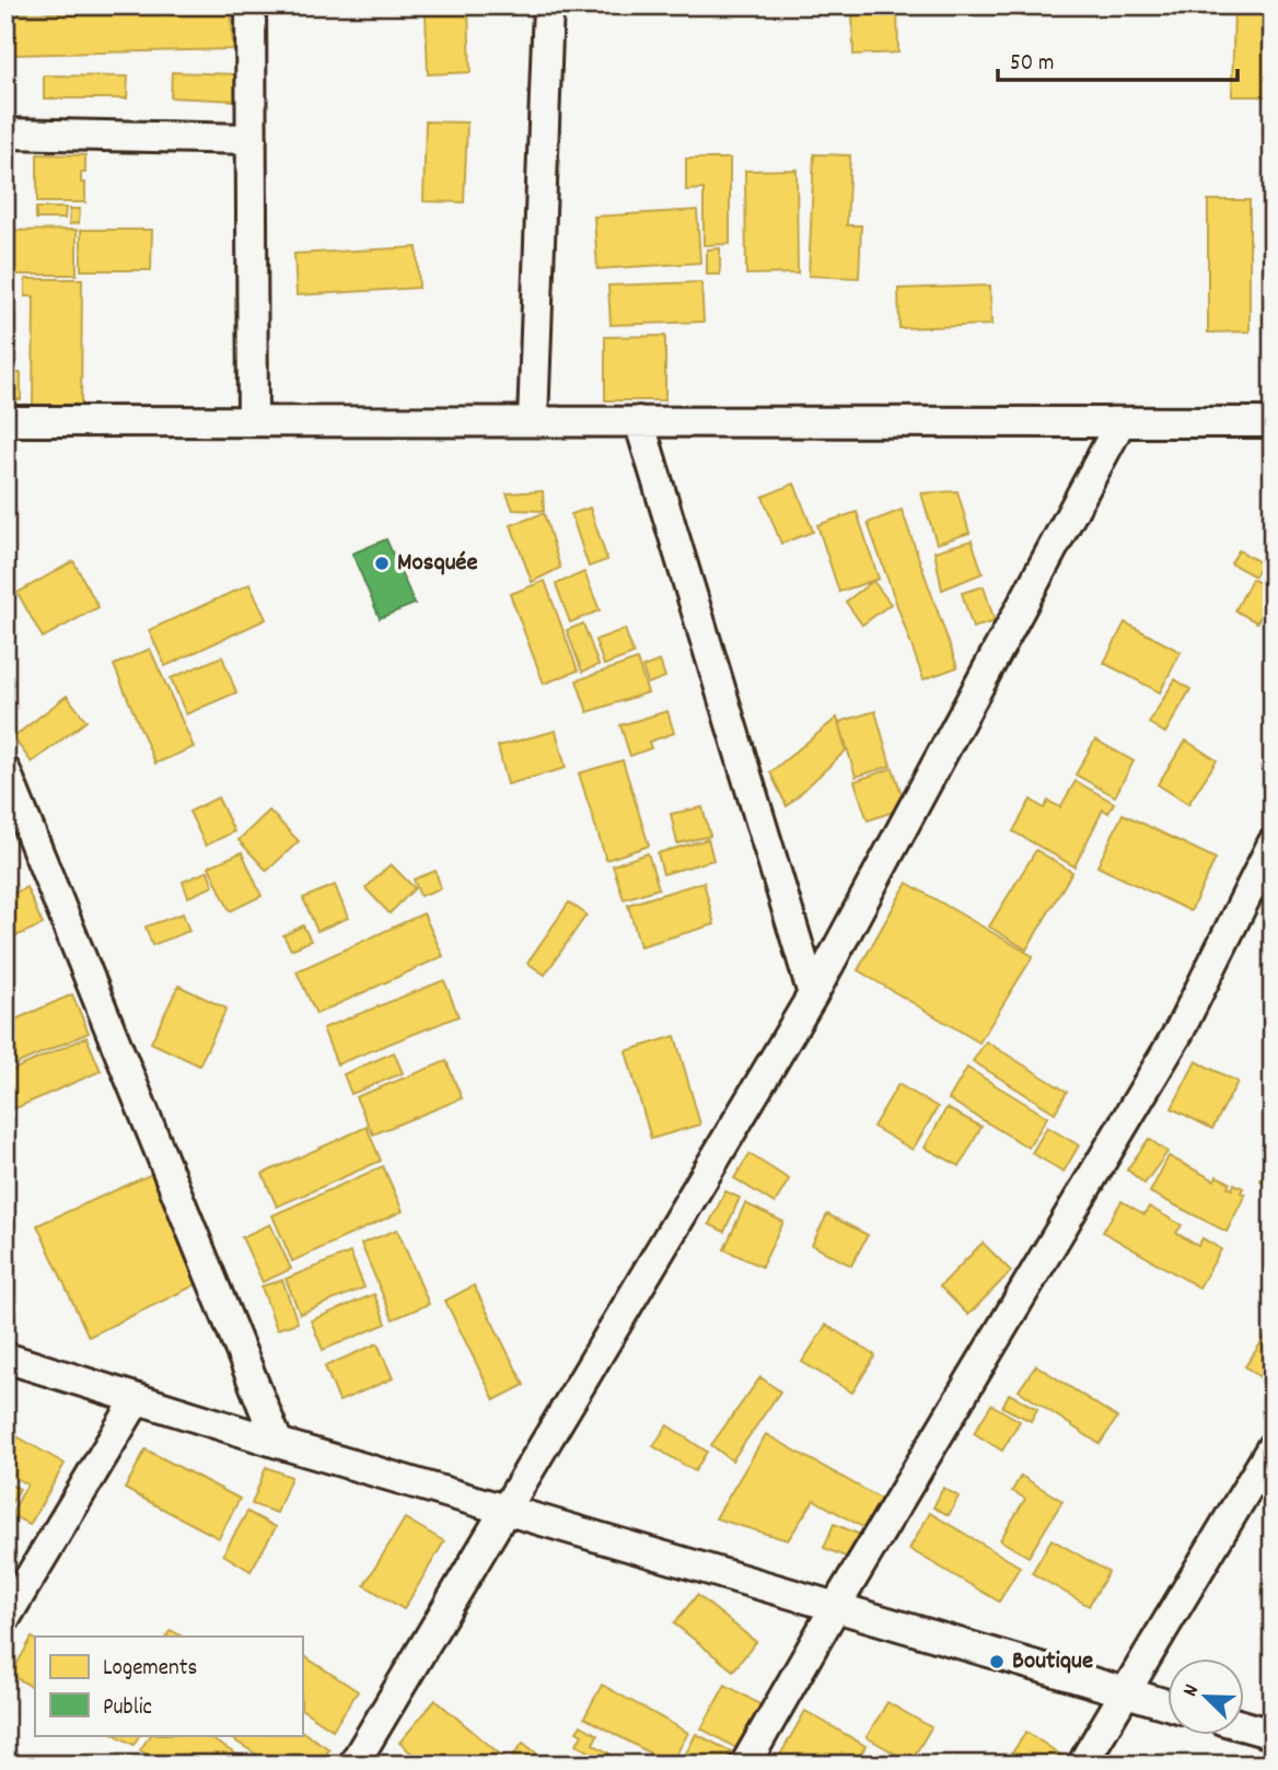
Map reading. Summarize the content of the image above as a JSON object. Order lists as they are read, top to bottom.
{
  "places": ["Mosquée", "Boutique"],
  "legend": ["Logements", "Public"],
  "scale_bar": "50 m",
  "north": "top left"
}
